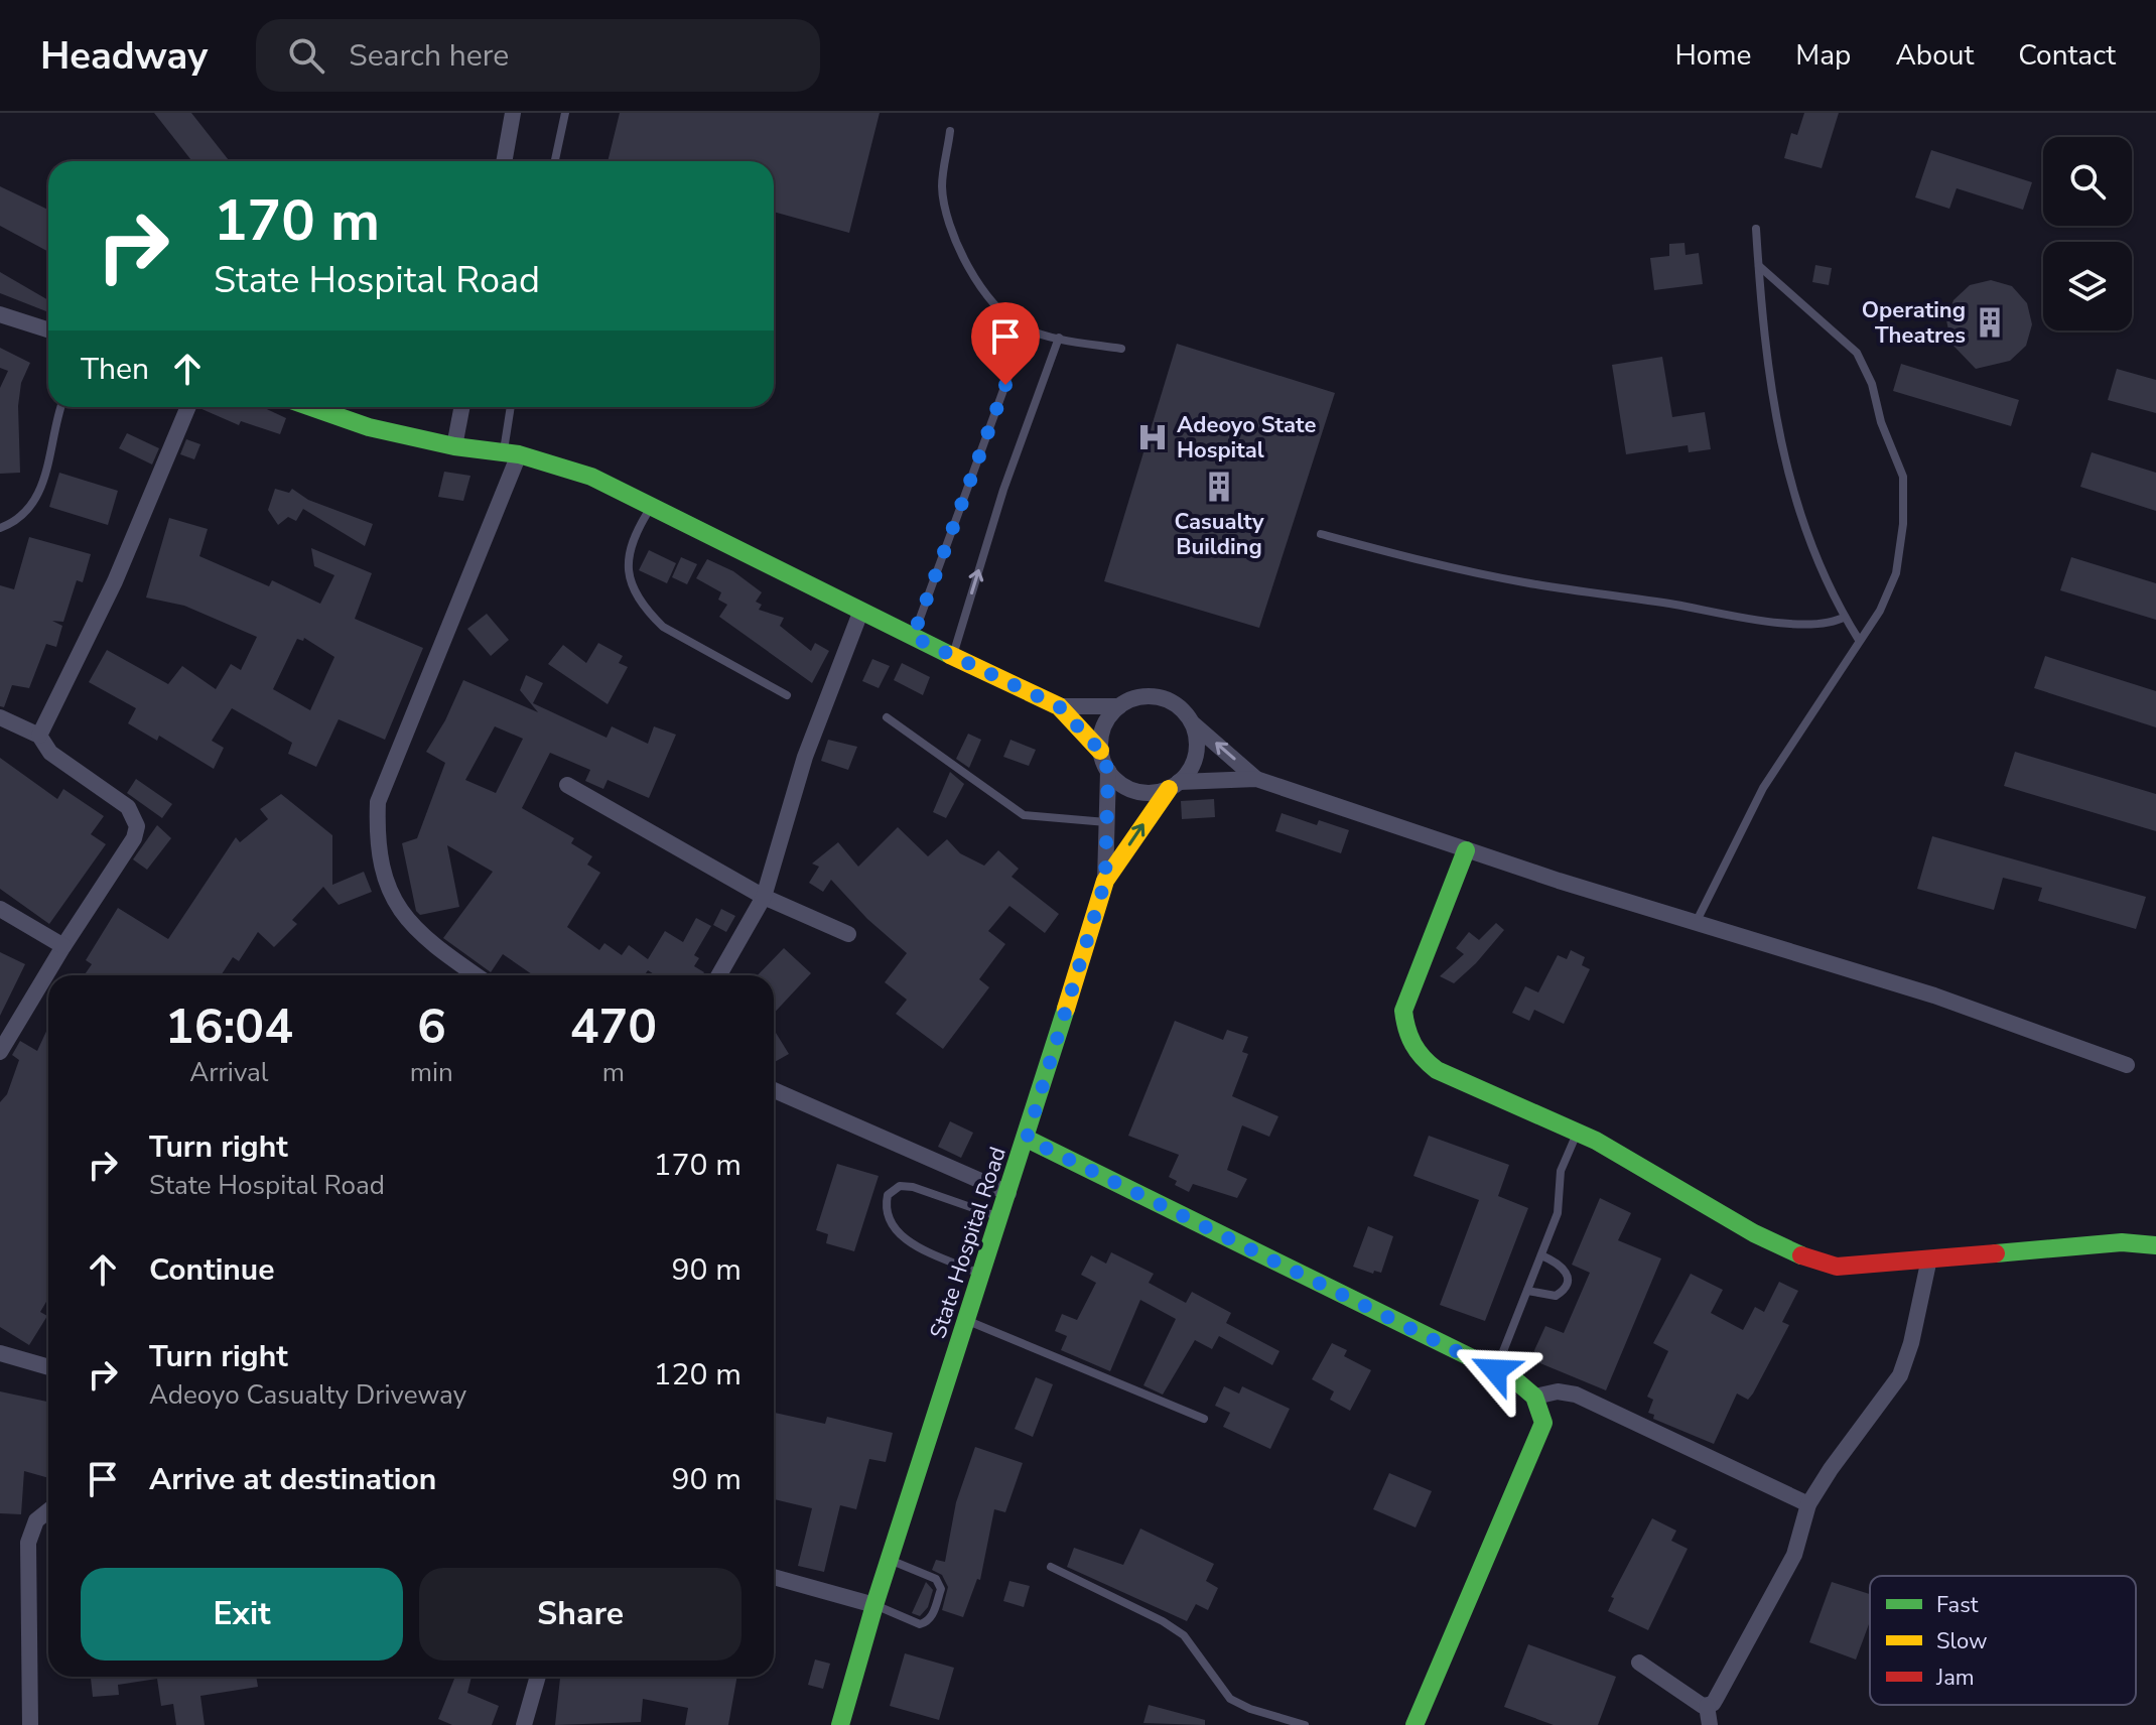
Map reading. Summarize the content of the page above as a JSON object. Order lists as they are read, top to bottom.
{
  "streets": {
    "street": ["State Hospital Road"]
  },
  "places": {
    "building": ["Operating Theatres", "Casualty Building"],
    "hospital": ["Adeoyo State Hospital"]
  },
  "legend": ["Fast", "Slow", "Jam"],
  "page": {
    "header": "Headway",
    "search": "Search here",
    "nav": [
      "Home",
      "Map",
      "About",
      "Contact"
    ],
    "turn": ["170 m", "State Hospital Road"],
    "then": "Then",
    "eta": [
      "16:04",
      "Arrival",
      "6",
      "min",
      "470",
      "m"
    ],
    "list": [
      {
        "name": "Turn right",
        "note": "State Hospital Road",
        "value": "170 m"
      },
      {
        "name": "Continue",
        "value": "90 m"
      },
      {
        "name": "Turn right",
        "note": "Adeoyo Casualty Driveway",
        "value": "120 m"
      },
      {
        "name": "Arrive at destination",
        "value": "90 m"
      }
    ],
    "buttons": ["Exit", "Share"]
  }
}
